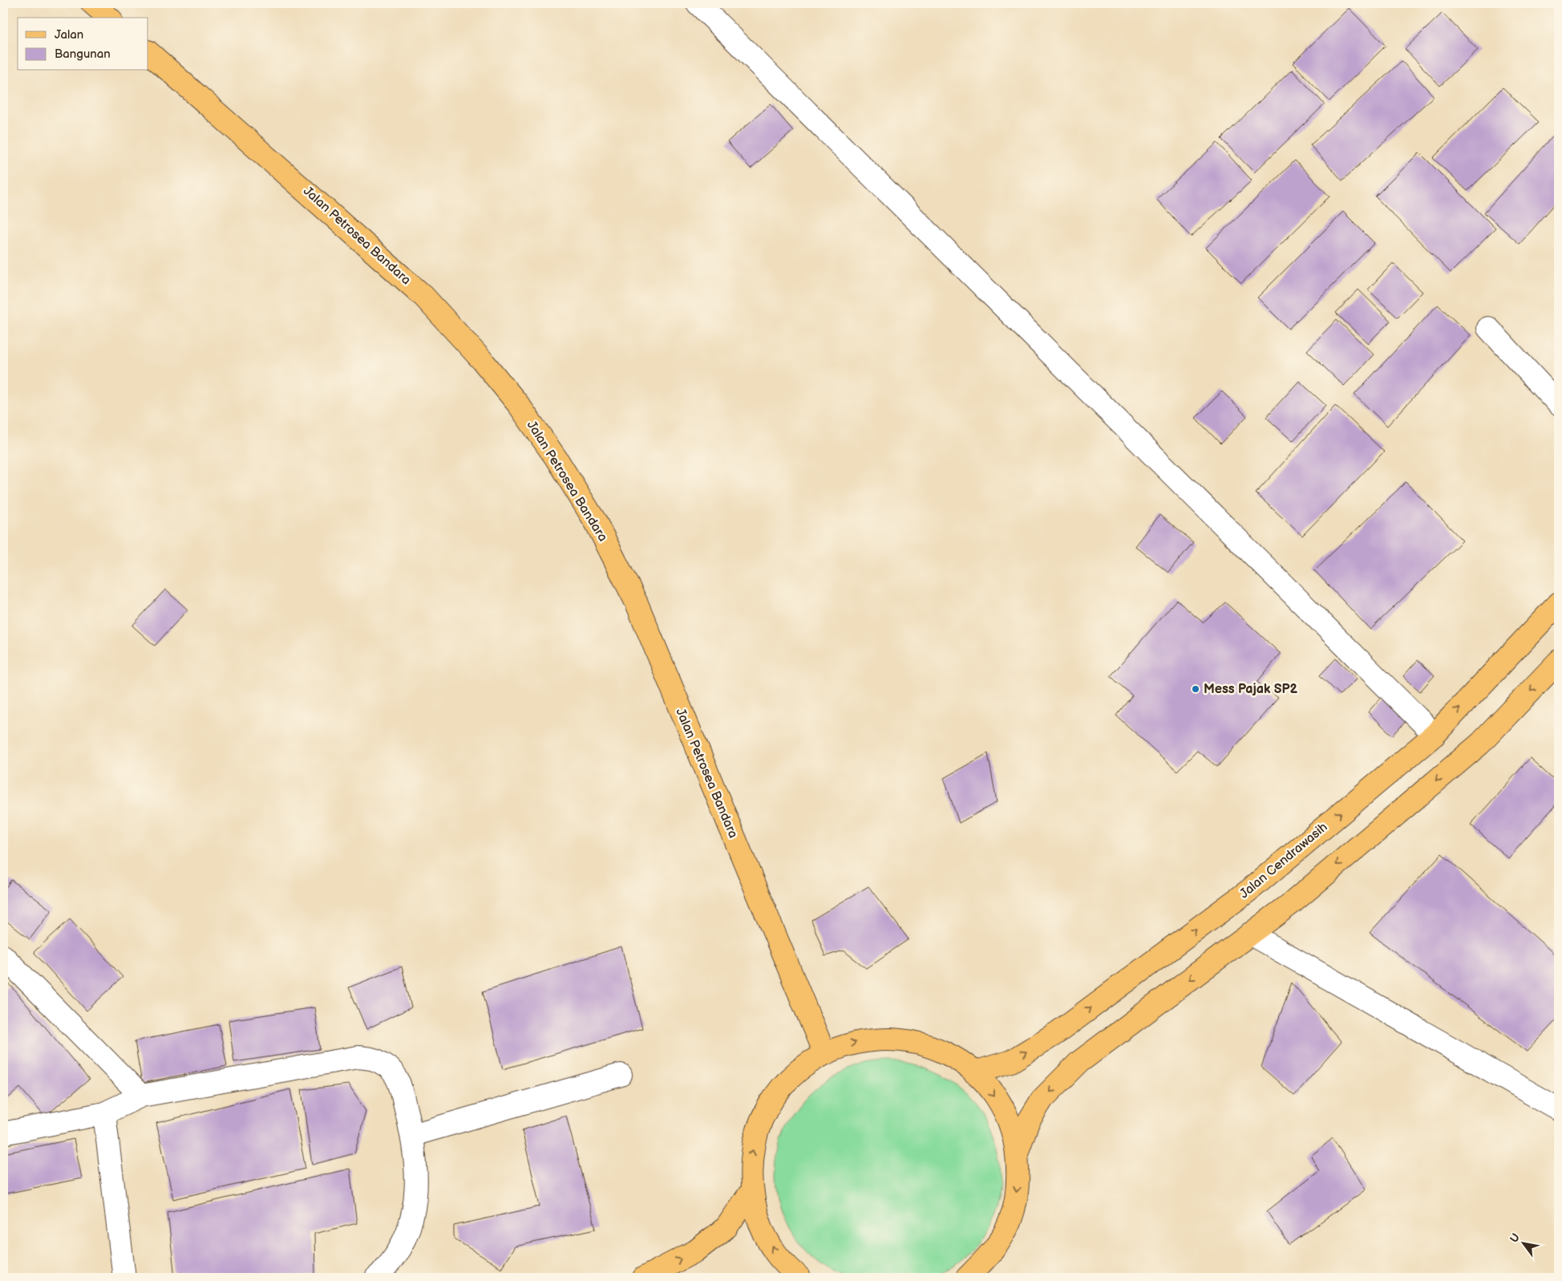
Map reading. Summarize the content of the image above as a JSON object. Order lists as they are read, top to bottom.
{
  "streets": {
    "main road": ["Jalan Petrosea Bandara", "Jalan Cendrawasih"]
  },
  "places": ["Mess Pajak SP2"],
  "legend": ["Jalan", "Bangunan"],
  "north": "top left"
}
